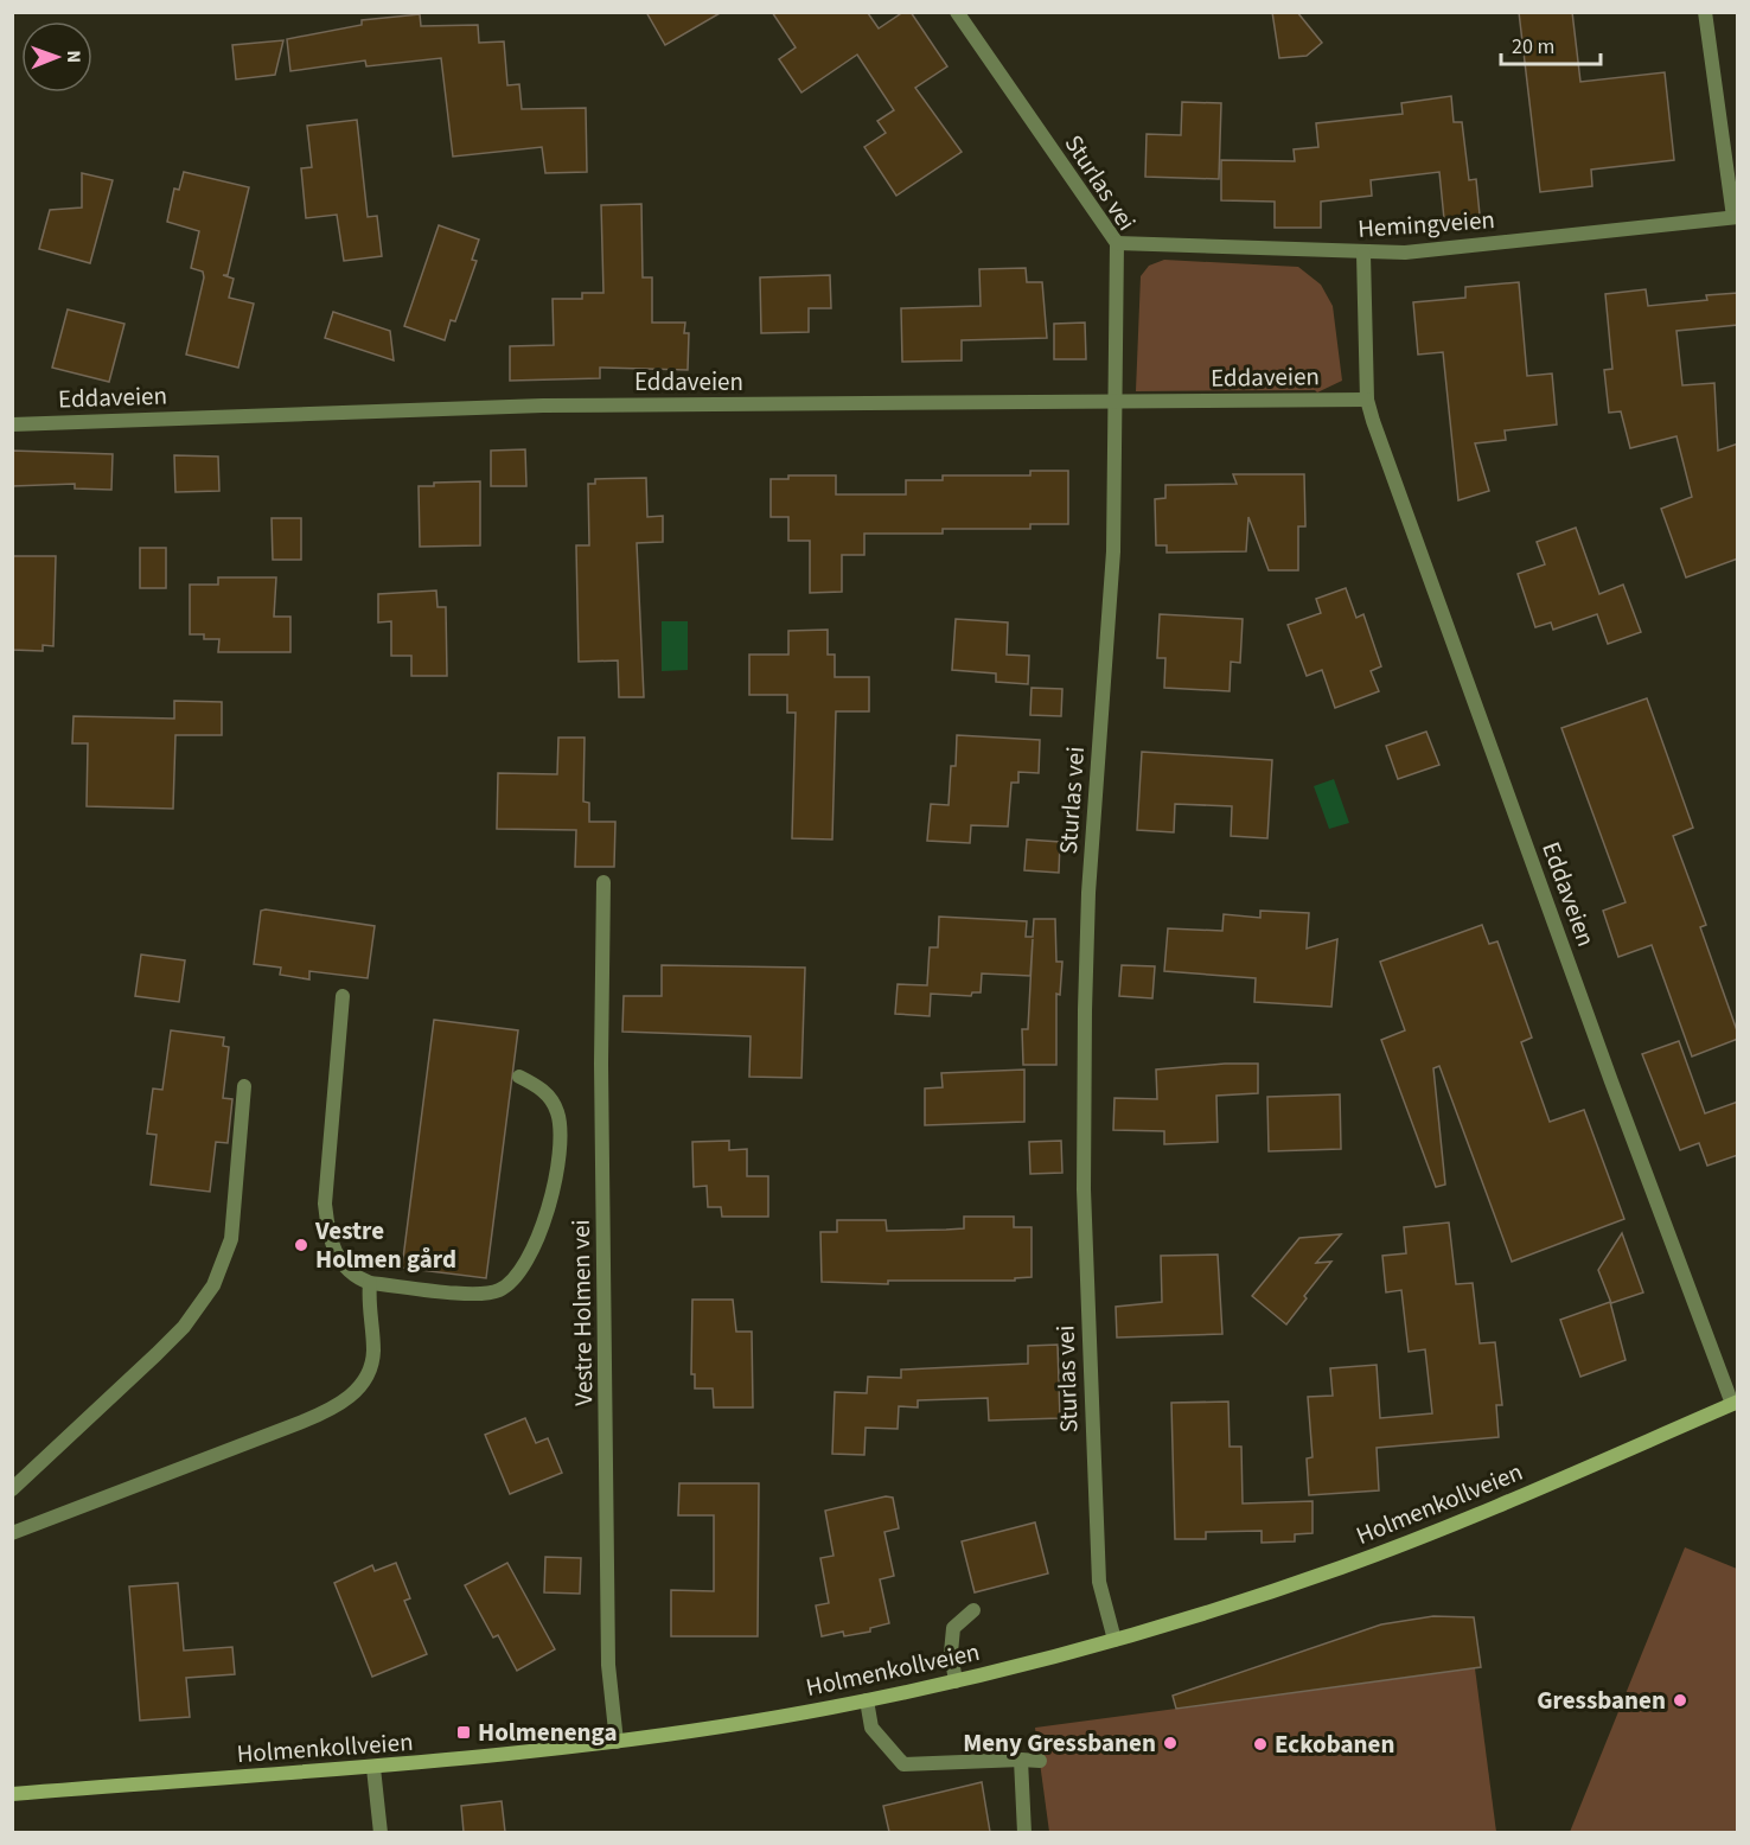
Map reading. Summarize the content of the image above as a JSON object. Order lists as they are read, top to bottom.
{
  "streets": {
    "main road": ["Holmenkollveien"],
    "street": [
      "Sturlas vei",
      "Hemingveien",
      "Eddaveien",
      "Vestre Holmen vei"
    ]
  },
  "crossings": [
    ["Sturlas vei", "Hemingveien"],
    ["Sturlas vei", "Eddaveien"],
    ["Sturlas vei", "Holmenkollveien"],
    ["Hemingveien", "Eddaveien"],
    ["Eddaveien", "Holmenkollveien"],
    ["Vestre Holmen vei", "Holmenkollveien"]
  ],
  "places": {
    "other": [
      "Vestre Holmen gård",
      "Gressbanen",
      "Meny Gressbanen",
      "Eckobanen"
    ],
    "transit": ["Holmenenga"]
  },
  "scale_bar": "20 m",
  "north": "right"
}
